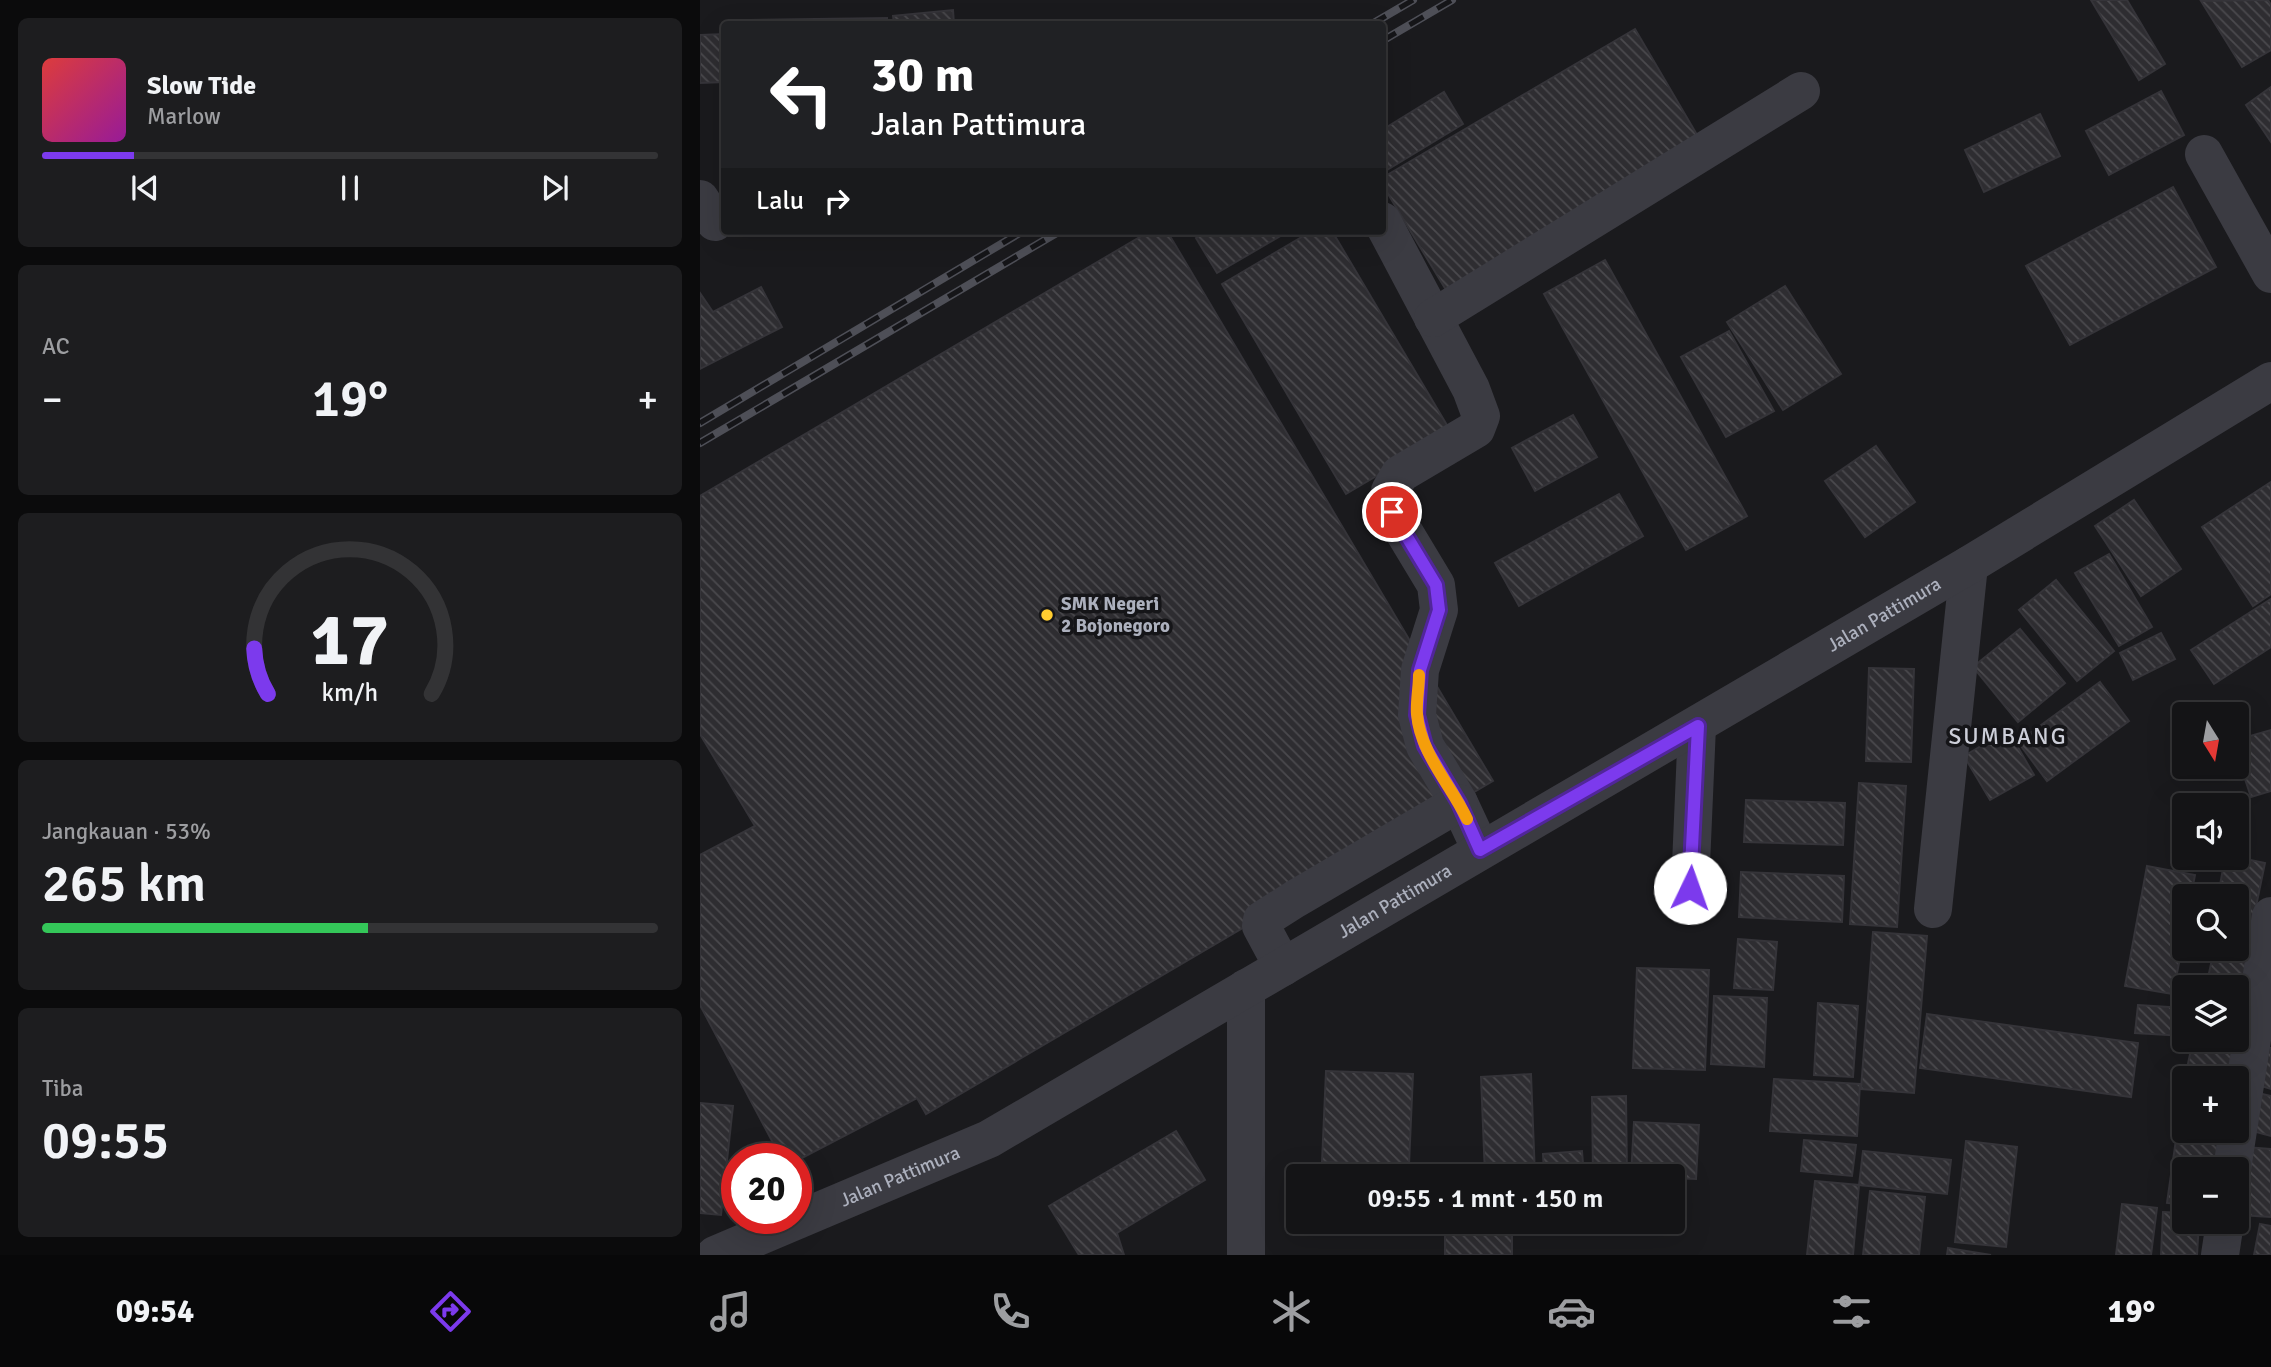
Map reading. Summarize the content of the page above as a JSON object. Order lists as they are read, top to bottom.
{
  "streets": {
    "street": ["Jalan Pattimura"]
  },
  "districts": ["SUMBANG"],
  "places": ["SMK Negeri 2 Bojonegoro"],
  "north": "bottom",
  "page": {
    "turn": ["30 m", "Jalan Pattimura"],
    "song": ["Slow Tide", "Marlow"],
    "then": "Lalu",
    "tile": [
      "AC",
      ["Jangkauan · 53%", "265 km"],
      ["Tiba", "09:55"]
    ],
    "heat": ["−", "19°", "+"],
    "map_buttons": ["+", "−"],
    "limit": "20",
    "trip": "09:55 · 1 mnt · 150 m",
    "tabs": ["09:54", "19°"],
    "gauge": ["17", "km/h"]
  }
}
